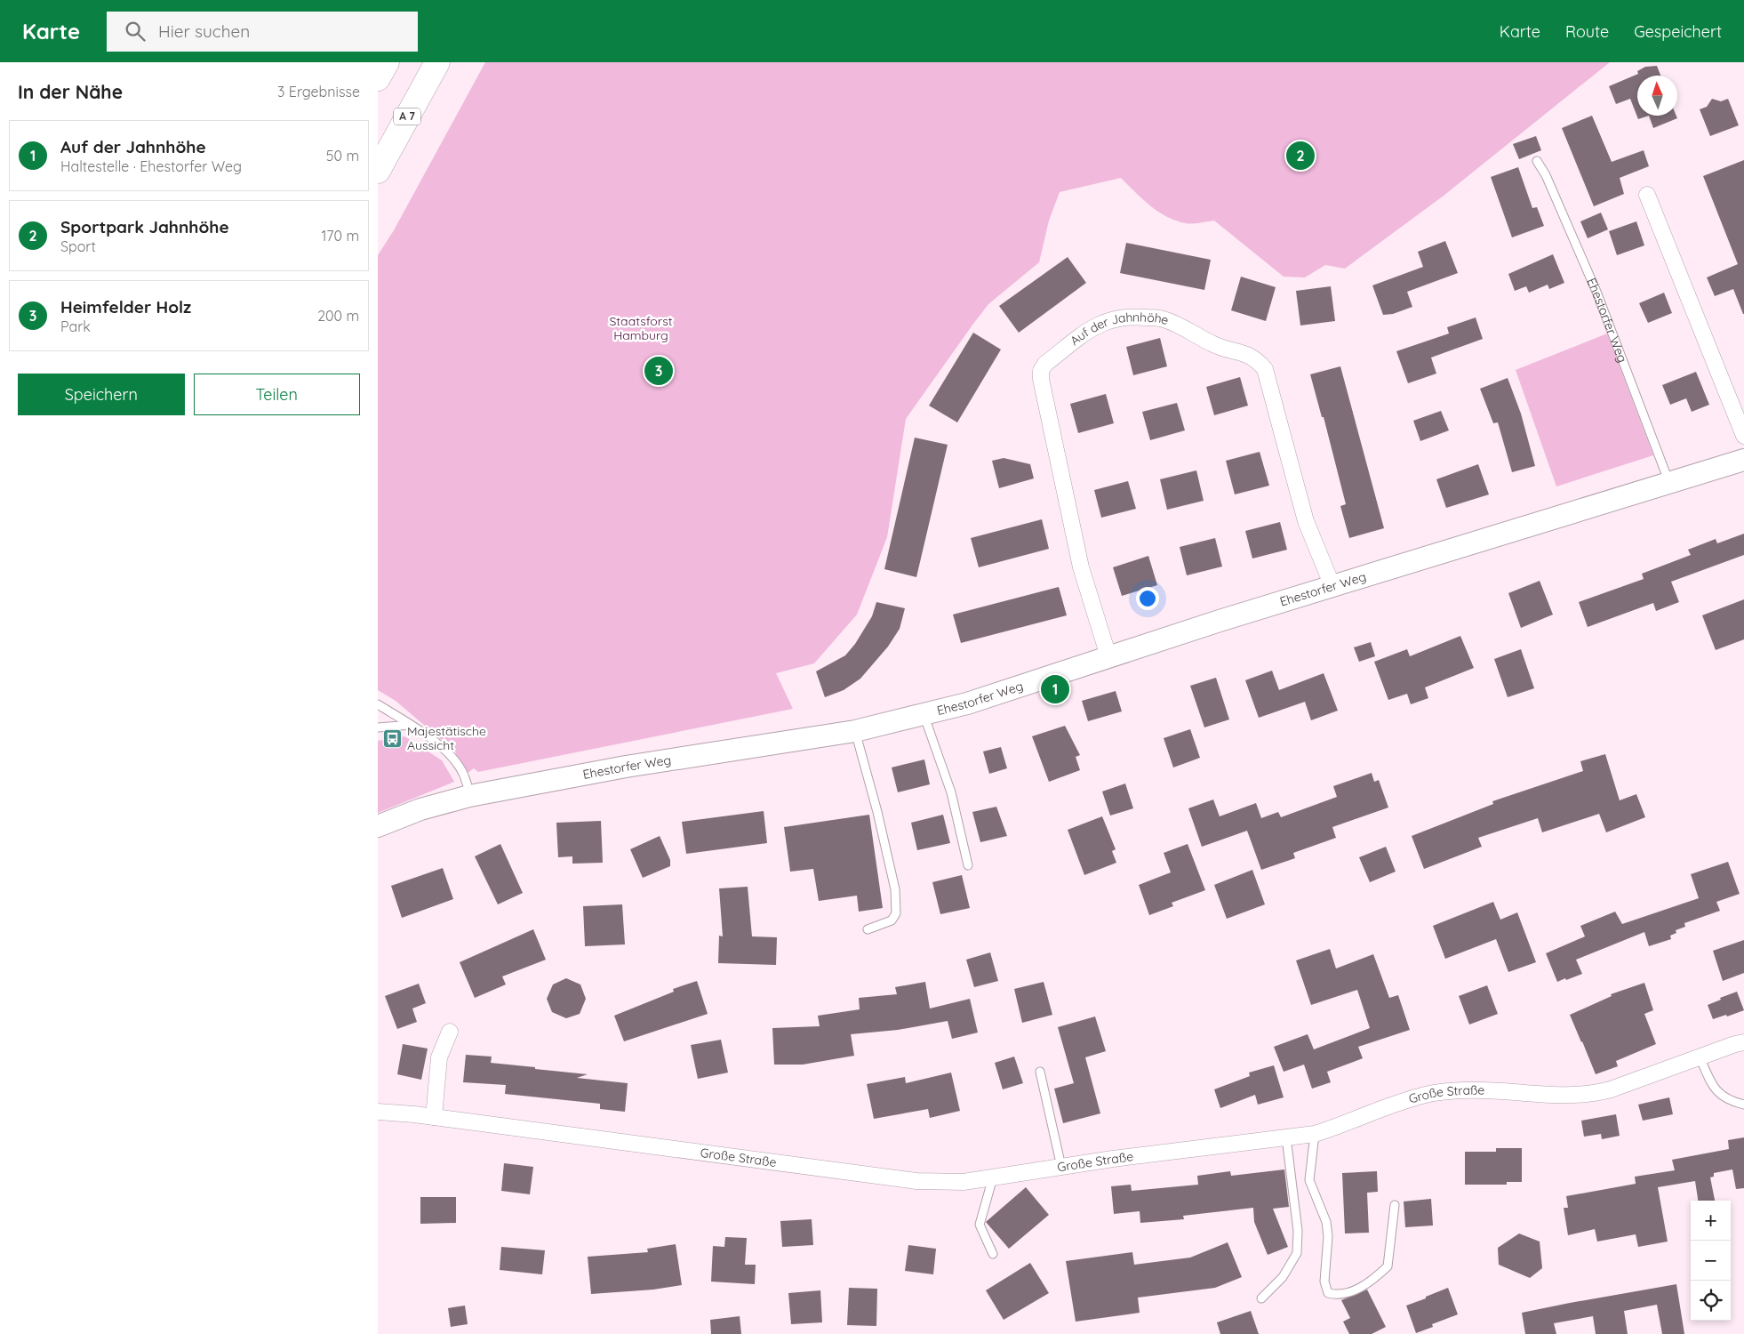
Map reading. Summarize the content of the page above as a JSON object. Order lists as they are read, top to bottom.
{
  "streets": {
    "highway": ["A 7"],
    "main road": ["Ehestorfer Weg"],
    "street": ["Auf der Jahnhöhe", "Große Straße"]
  },
  "crossings": [
    ["Ehestorfer Weg", "Auf der Jahnhöhe"]
  ],
  "parks": ["Staatsforst Hamburg"],
  "places": {
    "bus stop": ["Majestätische Aussicht"]
  },
  "north": "top",
  "page": {
    "header": "Karte",
    "search": "Hier suchen",
    "nav": ["Karte", "Route", "Gespeichert"],
    "heading": ["In der Nähe", "3 Ergebnisse"],
    "list": [
      {
        "mark": "1",
        "name": "Auf der Jahnhöhe",
        "note": "Haltestelle · Ehestorfer Weg",
        "value": "50 m"
      },
      {
        "mark": "2",
        "name": "Sportpark Jahnhöhe",
        "note": "Sport",
        "value": "170 m"
      },
      {
        "mark": "3",
        "name": "Heimfelder Holz",
        "note": "Park",
        "value": "200 m"
      }
    ],
    "pins": ["2", "3", "1"],
    "buttons": ["Speichern", "Teilen"],
    "map_buttons": ["+", "−"]
  }
}
